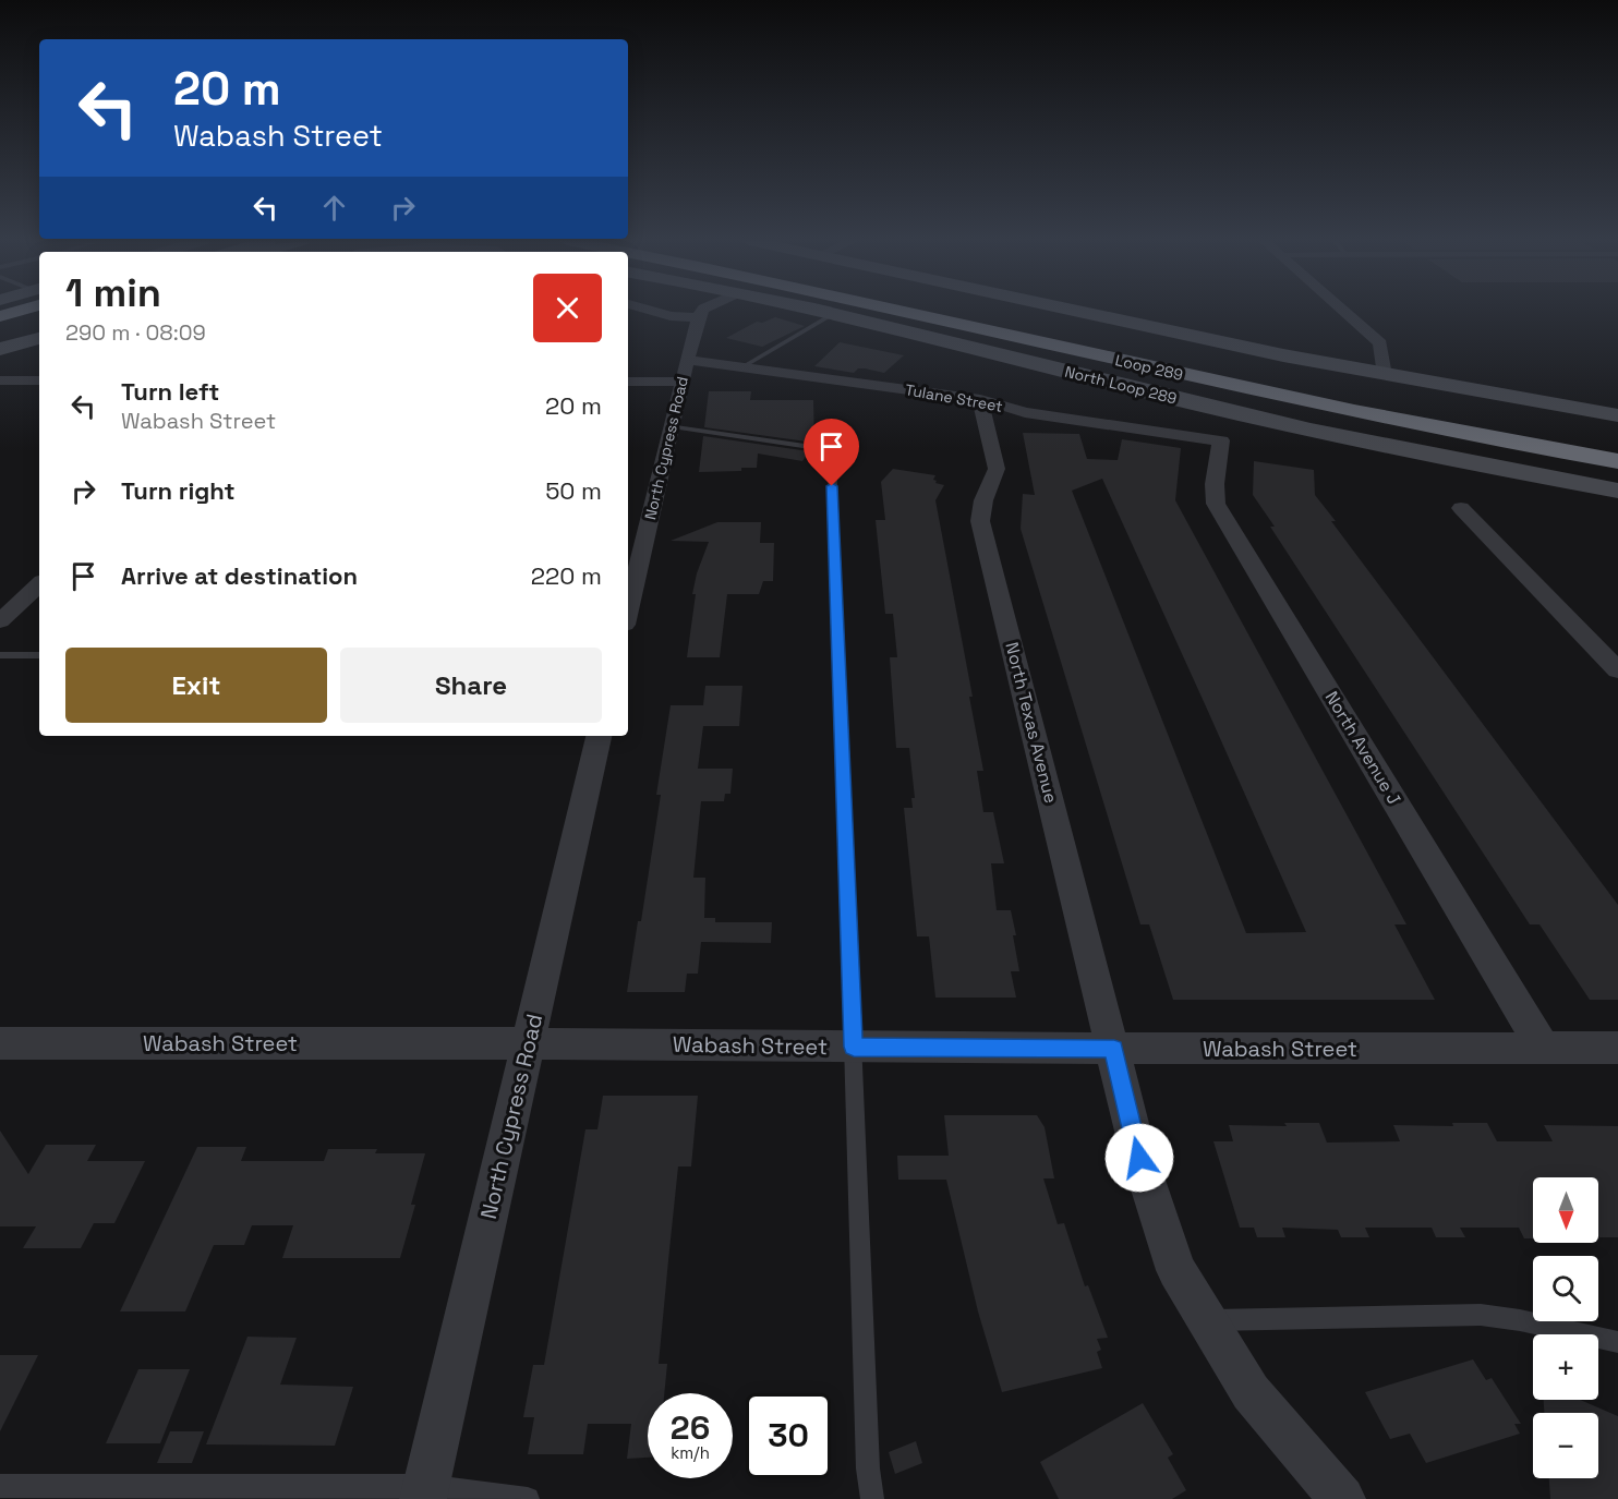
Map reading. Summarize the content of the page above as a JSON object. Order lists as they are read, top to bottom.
{
  "streets": {
    "highway": ["Loop 289"],
    "main road": ["North Loop 289"],
    "street": [
      "Tulane Street",
      "North Cypress Road",
      "North Texas Avenue",
      "North Avenue J",
      "Wabash Street"
    ]
  },
  "crossings": [
    ["Tulane Street", "North Cypress Road"],
    ["Tulane Street", "North Texas Avenue"],
    ["Tulane Street", "North Avenue J"],
    ["North Cypress Road", "Wabash Street"],
    ["North Texas Avenue", "Wabash Street"],
    ["North Avenue J", "Wabash Street"]
  ],
  "north": "bottom",
  "page": {
    "turn": ["20 m", "Wabash Street"],
    "heading": ["1 min", "290 m · 08:09"],
    "list": [
      {
        "name": "Turn left",
        "note": "Wabash Street",
        "value": "20 m"
      },
      {
        "name": "Turn right",
        "value": "50 m"
      },
      {
        "name": "Arrive at destination",
        "value": "220 m"
      }
    ],
    "buttons": ["Exit", "Share"],
    "map_buttons": ["+", "−"],
    "speed": "26 km/h",
    "limit": "30"
  }
}
